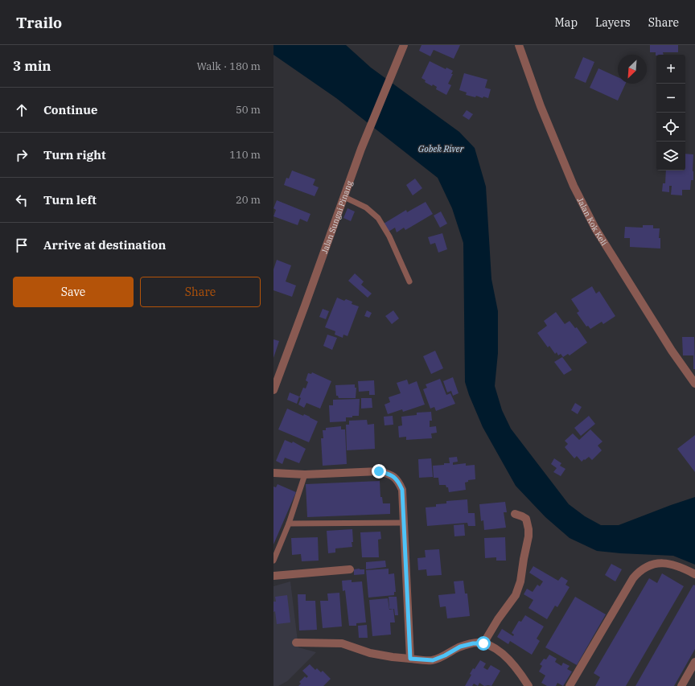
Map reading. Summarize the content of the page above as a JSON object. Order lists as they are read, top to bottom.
{
  "streets": {
    "street": ["Jalan Sungai Pinang", "Jalan Kok Keli"]
  },
  "water": ["Gobek River"],
  "north": "bottom left",
  "page": {
    "header": "Trailo",
    "nav": ["Map", "Layers", "Share"],
    "heading": ["3 min", "Walk · 180 m"],
    "map_buttons": ["+", "−"],
    "list": [
      ["Continue", "50 m"],
      ["Turn right", "110 m"],
      ["Turn left", "20 m"],
      "Arrive at destination"
    ],
    "buttons": ["Save", "Share"]
  }
}
